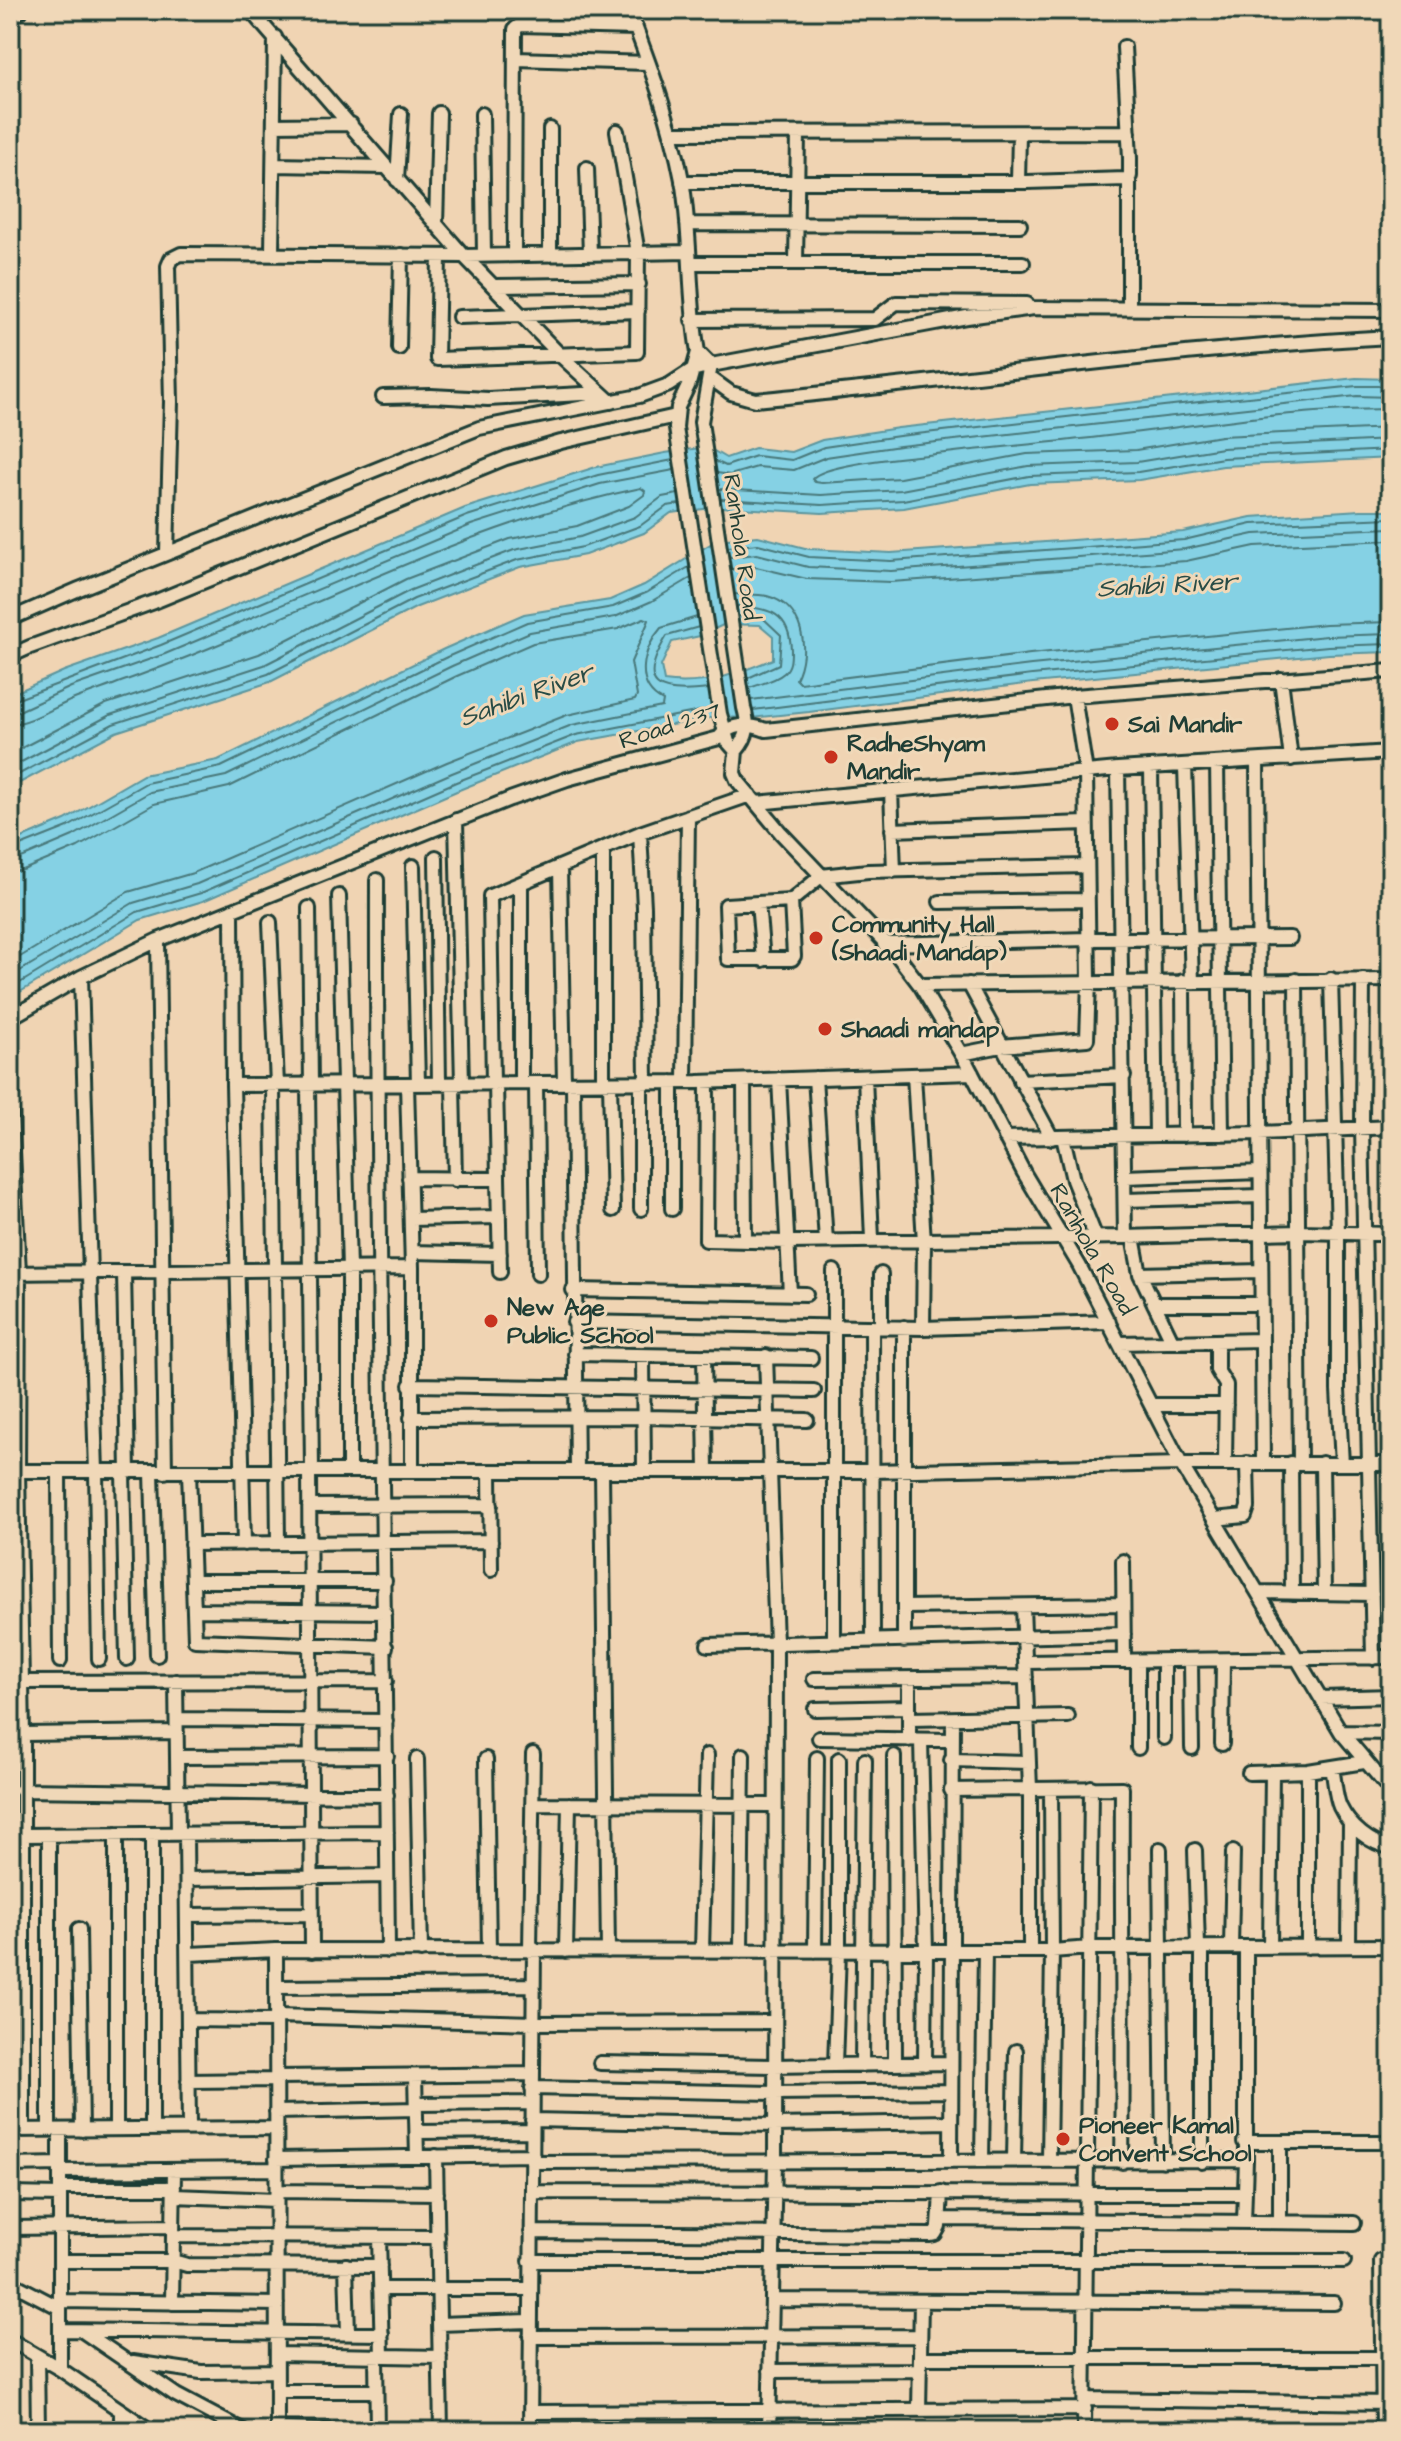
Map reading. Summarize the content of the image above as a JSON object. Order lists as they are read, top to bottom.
{
  "streets": {
    "street": ["Ranhola Road", "Road 237"]
  },
  "crossings": [
    ["Ranhola Road", "Road 237"]
  ],
  "water": ["Sahibi River"],
  "places": [
    "Sai Mandir",
    "RadheShyam Mandir",
    "Community Hall (Shaadi Mandap)",
    "Shaadi mandap",
    "New Age Public School",
    "Pioneer Kamal Convent School"
  ]
}
